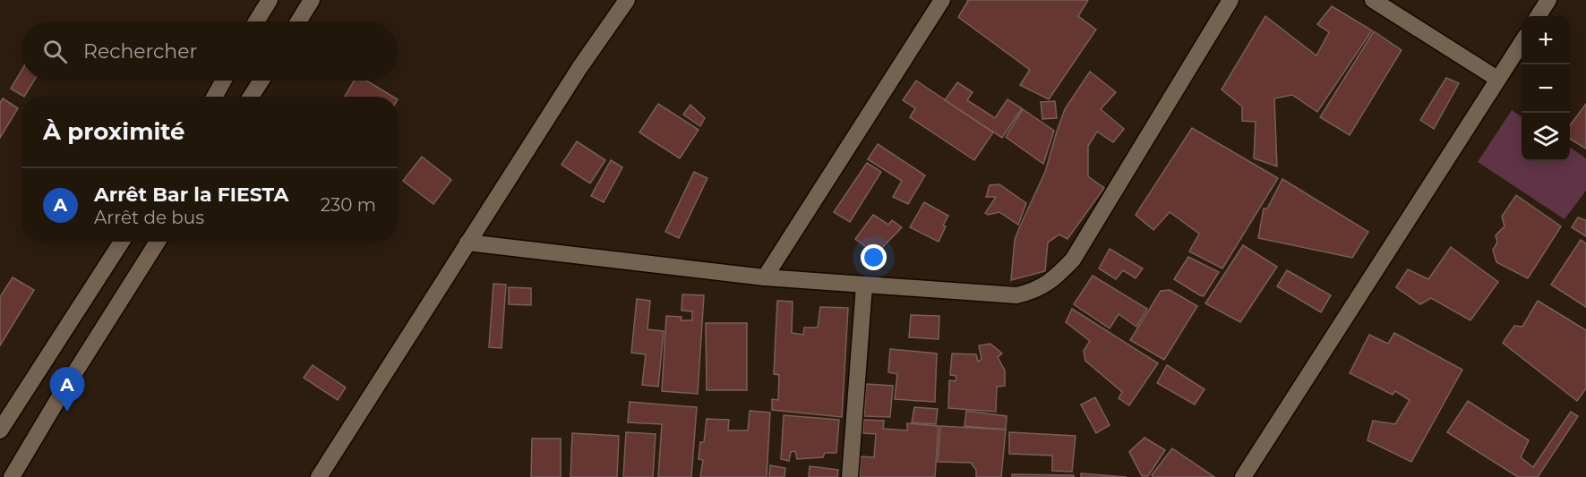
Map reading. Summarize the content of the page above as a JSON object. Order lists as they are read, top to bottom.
{
  "page": {
    "map_buttons": ["+", "−"],
    "search": "Rechercher",
    "heading": "À proximité",
    "list": [
      {
        "mark": "A",
        "name": "Arrêt Bar la FIESTA",
        "note": "Arrêt de bus",
        "value": "230 m"
      }
    ],
    "pins": "A"
  }
}
